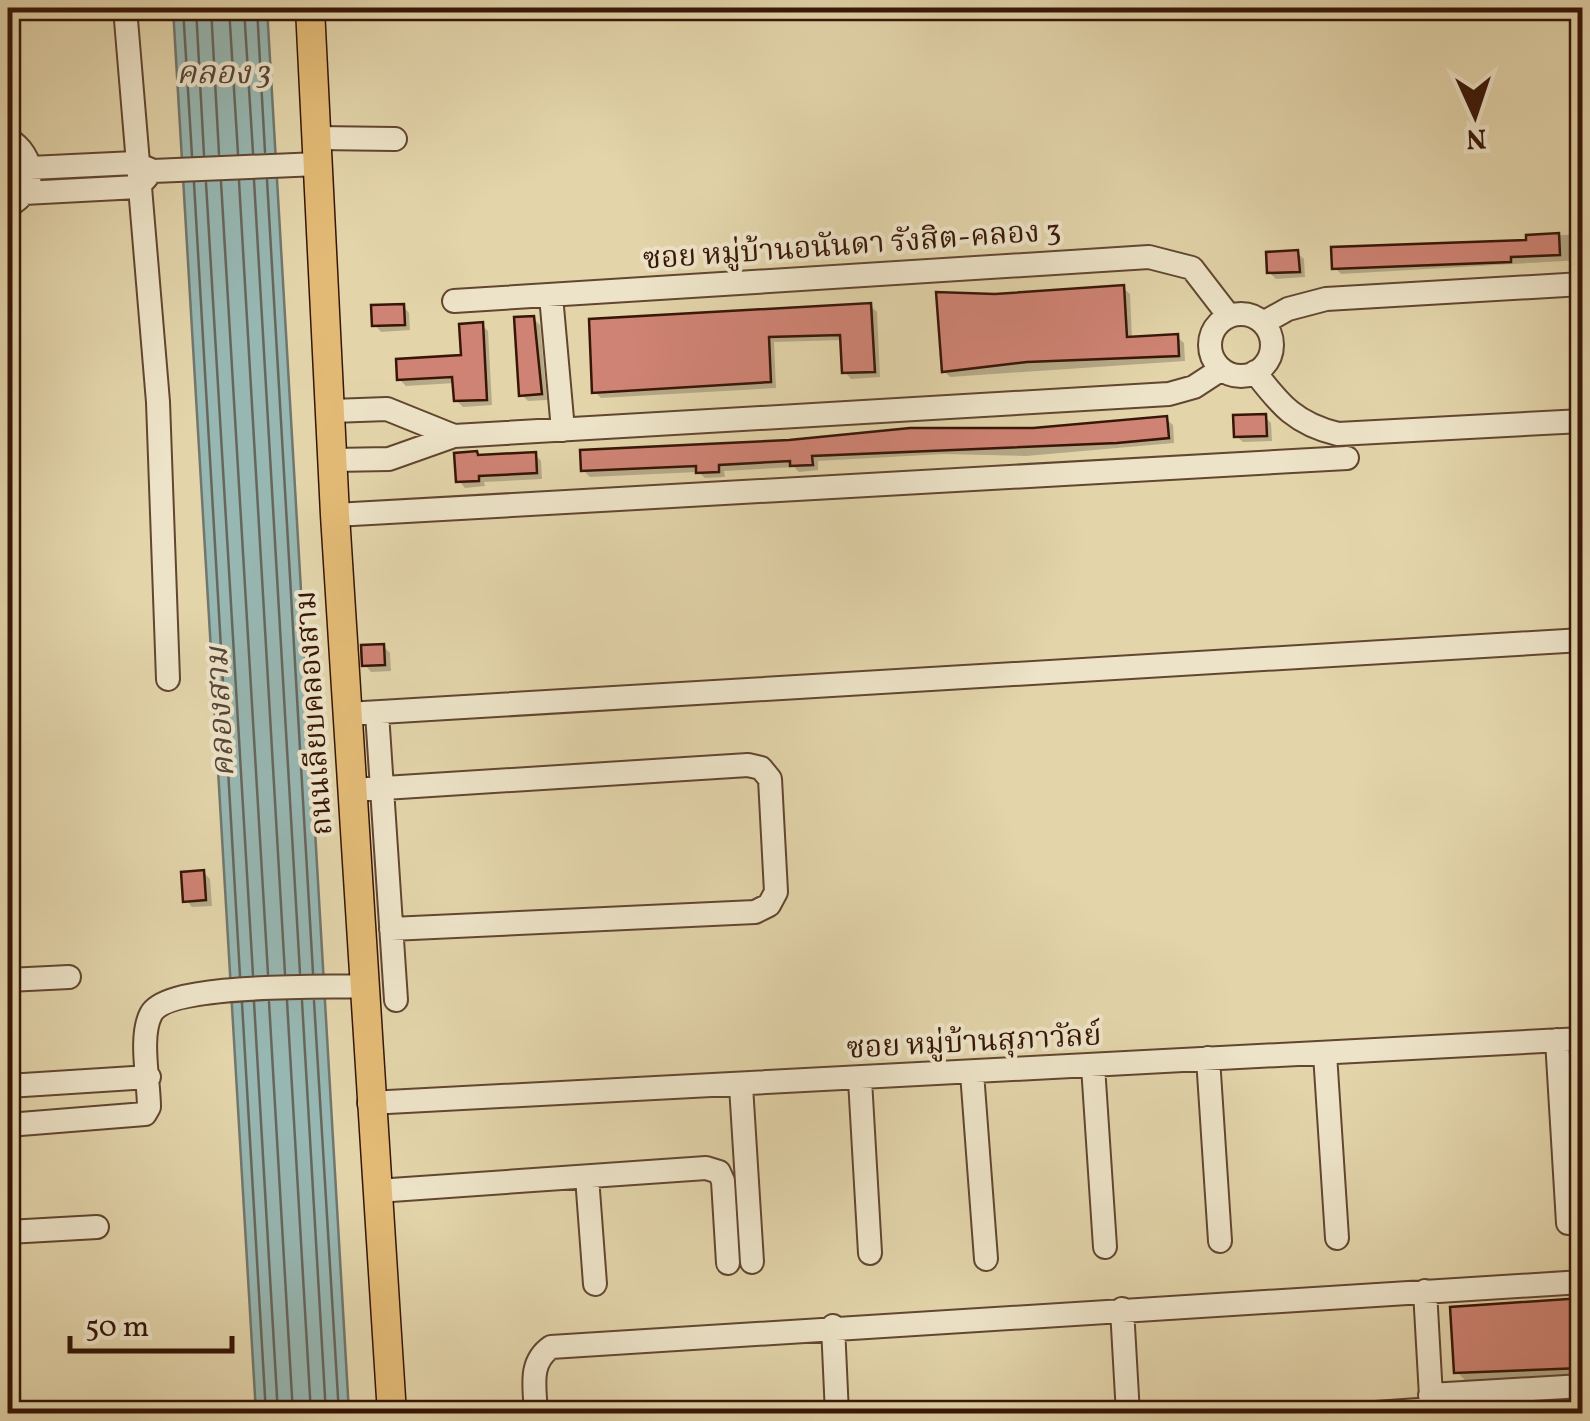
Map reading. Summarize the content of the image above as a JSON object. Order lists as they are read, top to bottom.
{
  "streets": {
    "main road": ["ถนนเลียบคลองสาม"],
    "street": ["ซอย หมู่บ้านอนันดา รังสิต-คลอง 3", "ซอย หมู่บ้านสุภาวัลย์"]
  },
  "crossings": [
    ["ถนนเลียบคลองสาม", "ซอย หมู่บ้านสุภาวัลย์"]
  ],
  "water": ["คลอง 3", "คลองสาม"],
  "scale_bar": "50 m",
  "north": "bottom"
}
